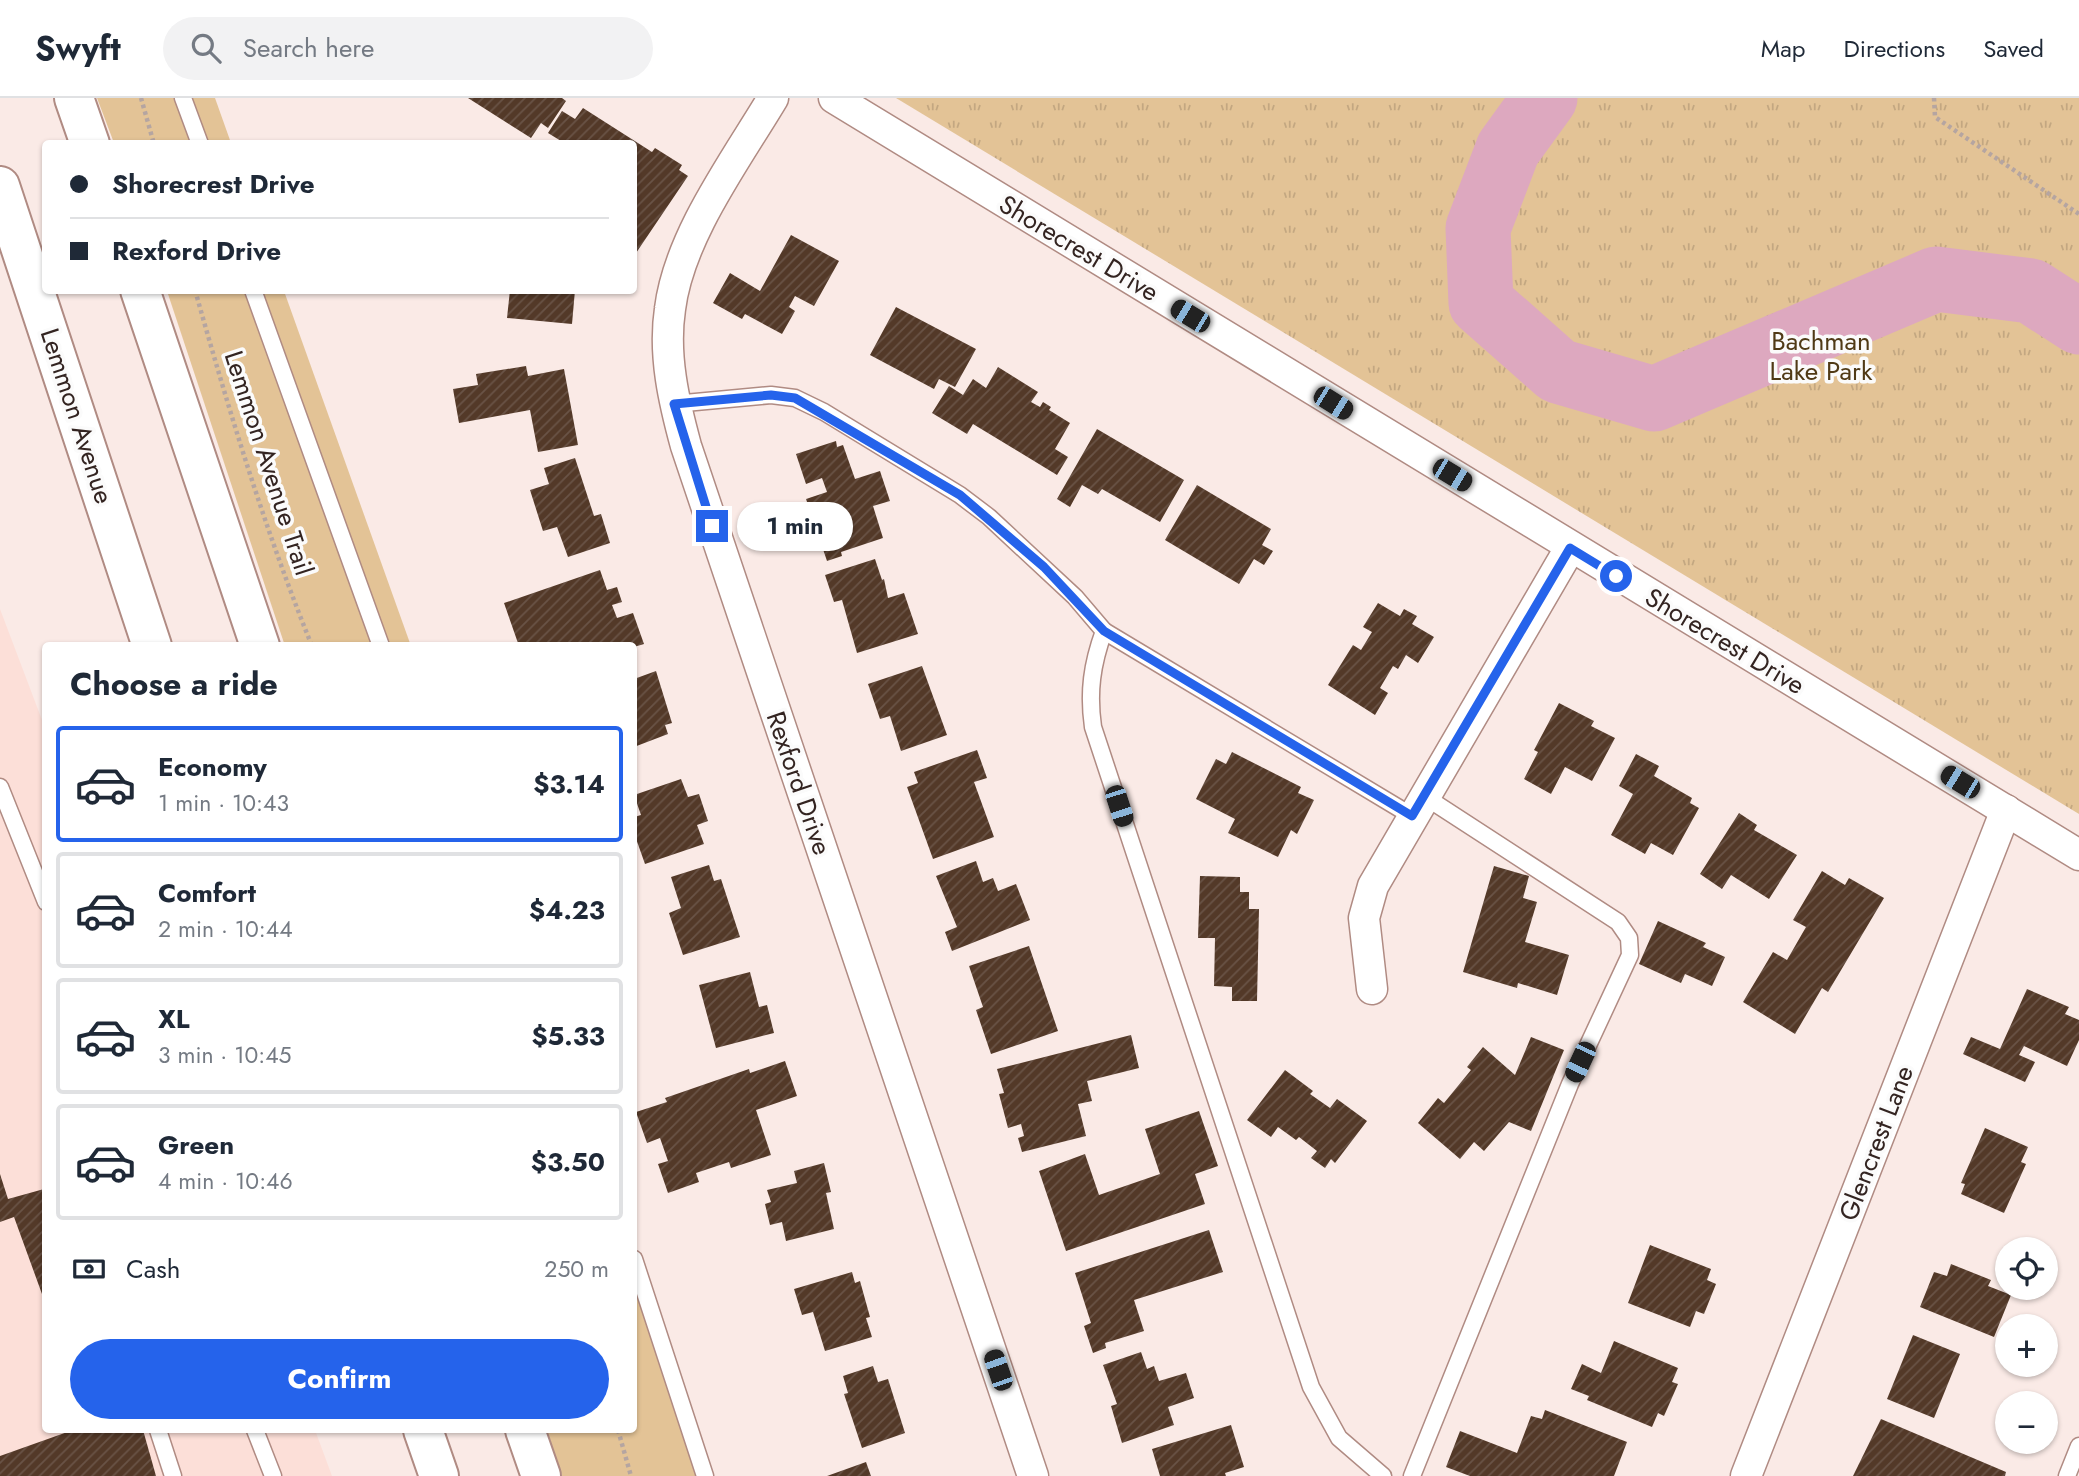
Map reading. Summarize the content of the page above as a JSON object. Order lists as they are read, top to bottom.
{
  "streets": {
    "main road": ["Lemmon Avenue"],
    "street": ["Shorecrest Drive", "Rexford Drive", "Glencrest Lane"],
    "path": ["Lemmon Avenue Trail"]
  },
  "crossings": [
    ["Shorecrest Drive", "Glencrest Lane"]
  ],
  "parks": ["Bachman Lake Park"],
  "page": {
    "header": "Swyft",
    "search": "Search here",
    "nav": ["Map", "Directions", "Saved"],
    "banner": ["Shorecrest Drive", "Rexford Drive"],
    "bubble": "1 min",
    "heading": "Choose a ride",
    "list": [
      {
        "name": "Economy",
        "note": "1 min · 10:43",
        "value": "$3.14"
      },
      {
        "name": "Comfort",
        "note": "2 min · 10:44",
        "value": "$4.23"
      },
      {
        "name": "XL",
        "note": "3 min · 10:45",
        "value": "$5.33"
      },
      {
        "name": "Green",
        "note": "4 min · 10:46",
        "value": "$3.50"
      }
    ],
    "pay": ["Cash", "250 m"],
    "map_buttons": ["+", "−"],
    "buttons": "Confirm"
  }
}
